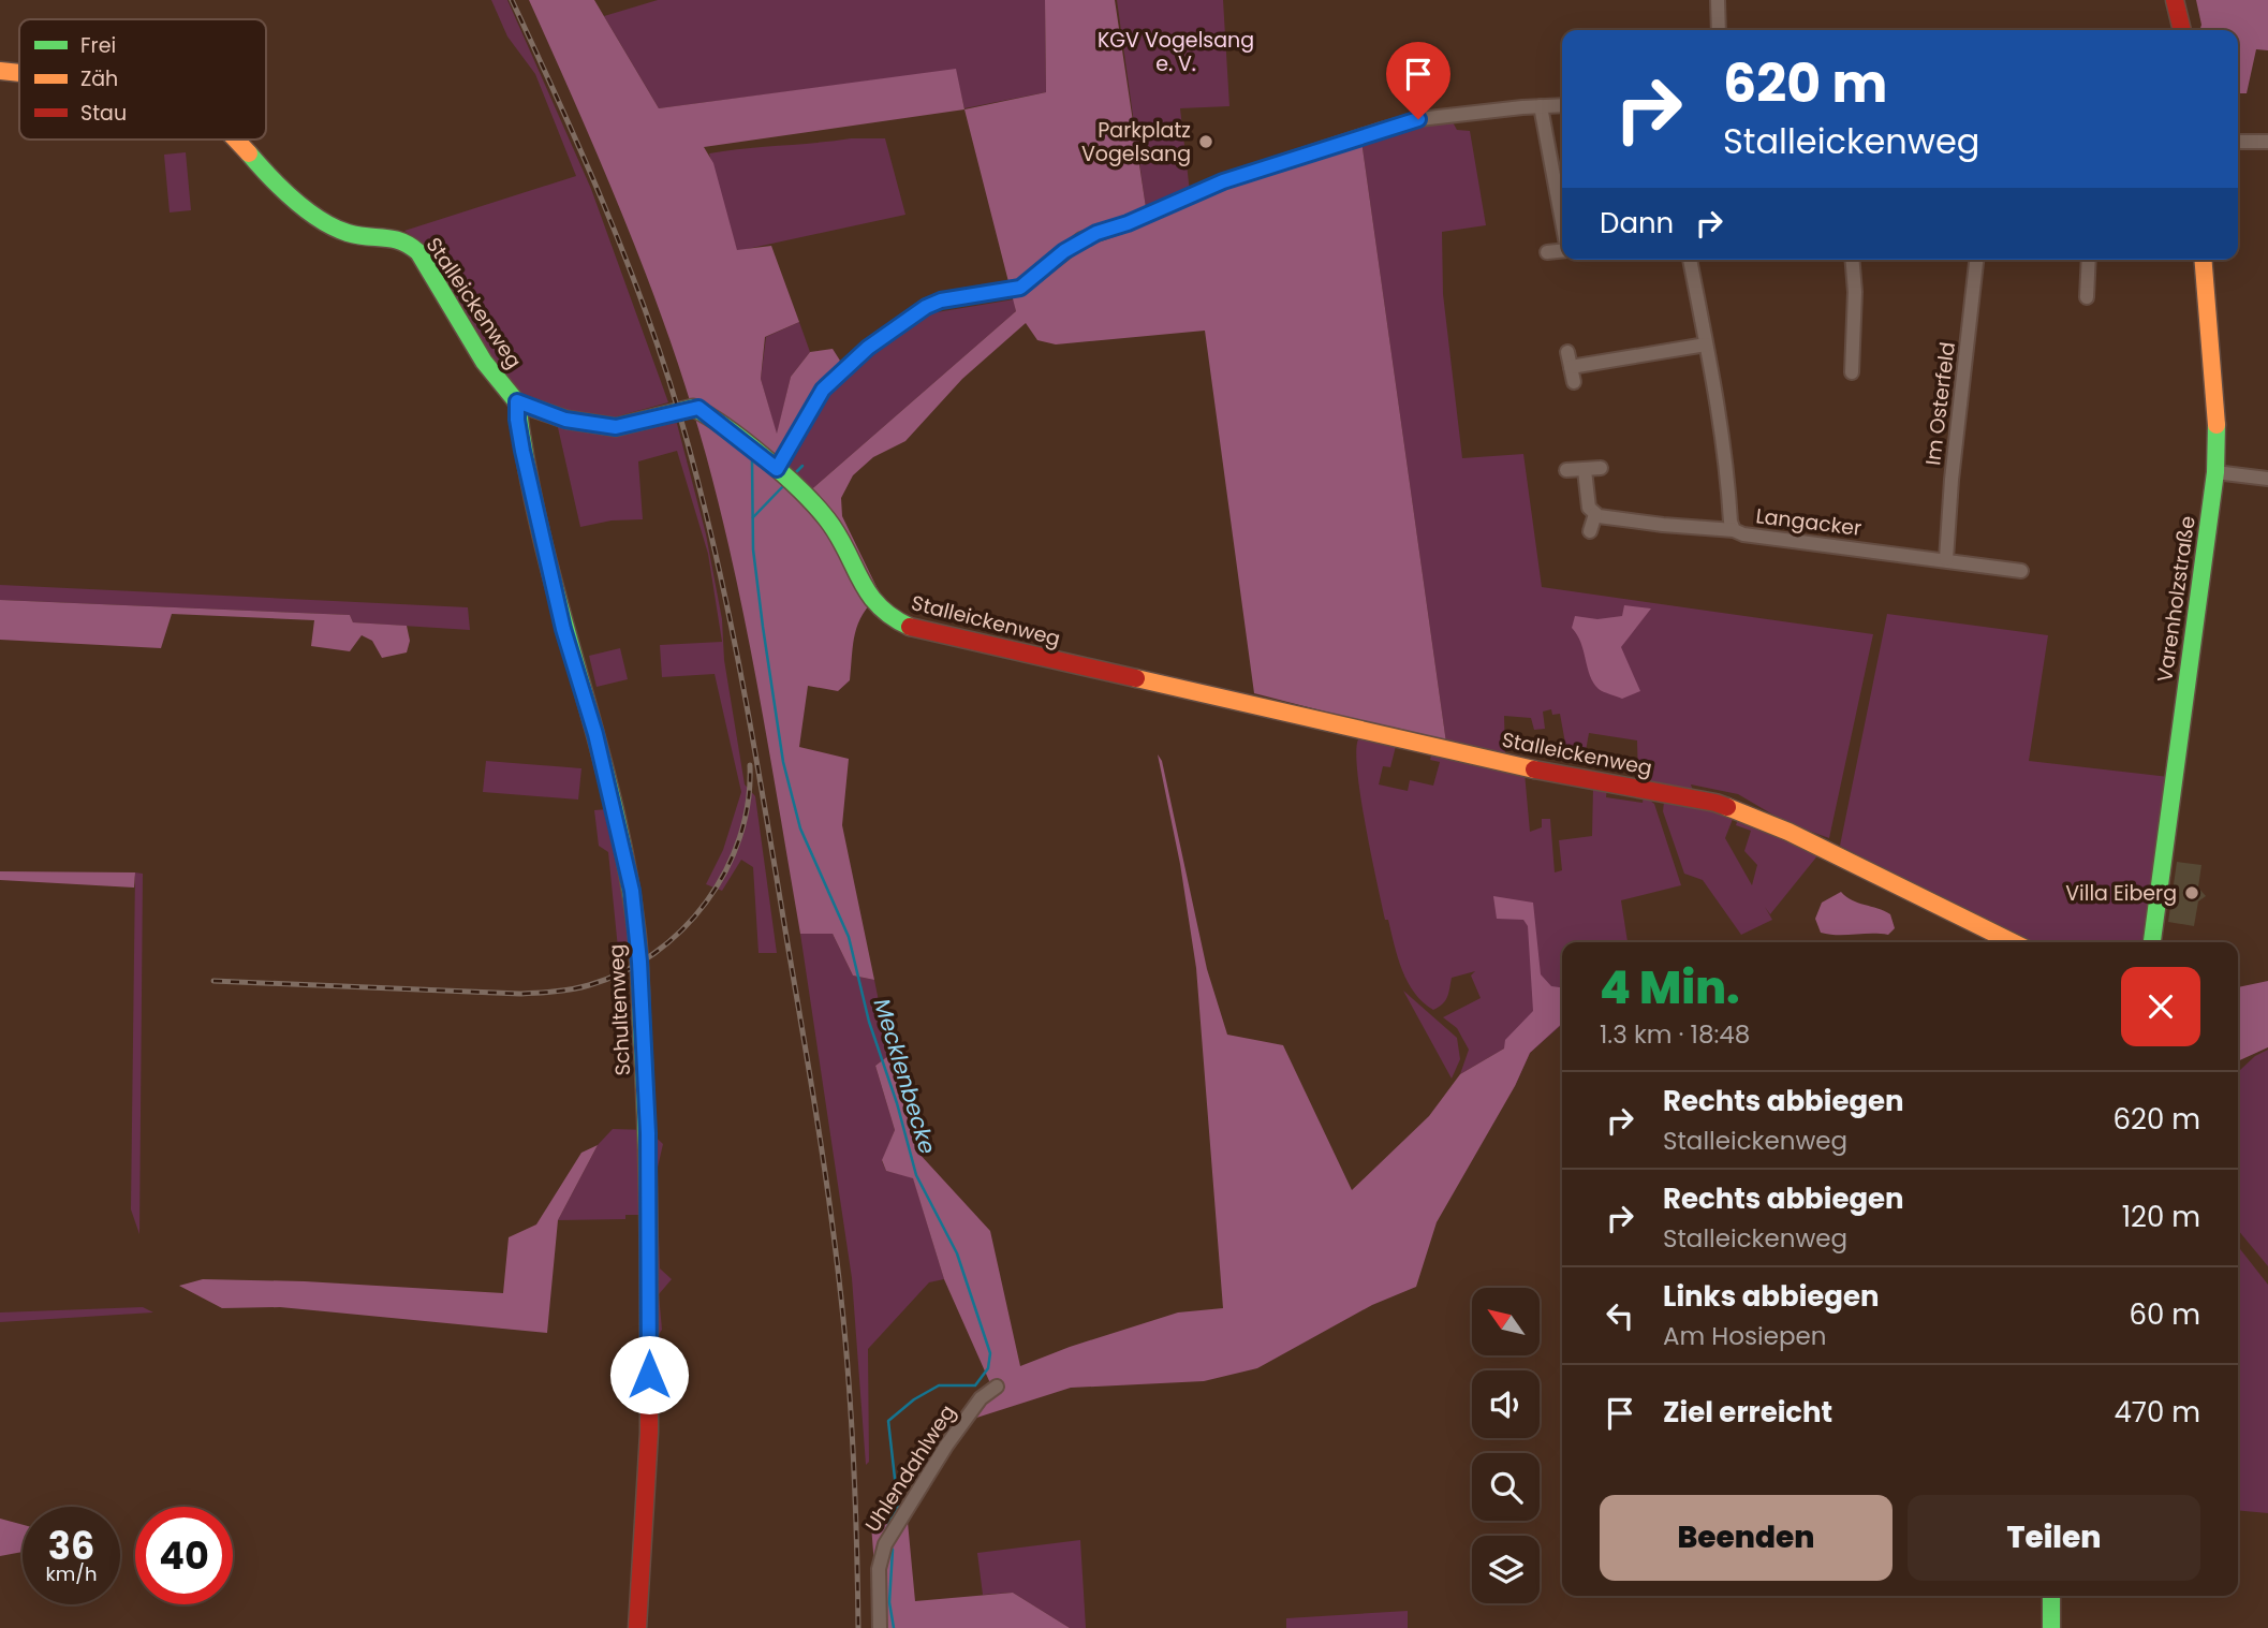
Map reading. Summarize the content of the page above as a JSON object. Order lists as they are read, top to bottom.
{
  "streets": {
    "street": [
      "Stalleickenweg",
      "Im Osterfeld",
      "Langacker",
      "Varenholzstraße",
      "Schultenweg",
      "Uhlendahlweg"
    ]
  },
  "crossings": [
    ["Stalleickenweg", "Schultenweg"],
    ["Im Osterfeld", "Langacker"]
  ],
  "water": ["Mecklenbecke"],
  "parks": ["KGV Vogelsang e. V."],
  "places": ["Parkplatz Vogelsang", "Villa Eiberg"],
  "legend": ["Frei", "Zäh", "Stau"],
  "north": "top left",
  "page": {
    "turn": ["620 m", "Stalleickenweg"],
    "then": "Dann",
    "heading": ["4 Min.", "1.3 km · 18:48"],
    "list": [
      {
        "name": "Rechts abbiegen",
        "note": "Stalleickenweg",
        "value": "620 m"
      },
      {
        "name": "Rechts abbiegen",
        "note": "Stalleickenweg",
        "value": "120 m"
      },
      {
        "name": "Links abbiegen",
        "note": "Am Hosiepen",
        "value": "60 m"
      },
      {
        "name": "Ziel erreicht",
        "value": "470 m"
      }
    ],
    "buttons": ["Beenden", "Teilen"],
    "speed": "36 km/h",
    "limit": "40"
  }
}
